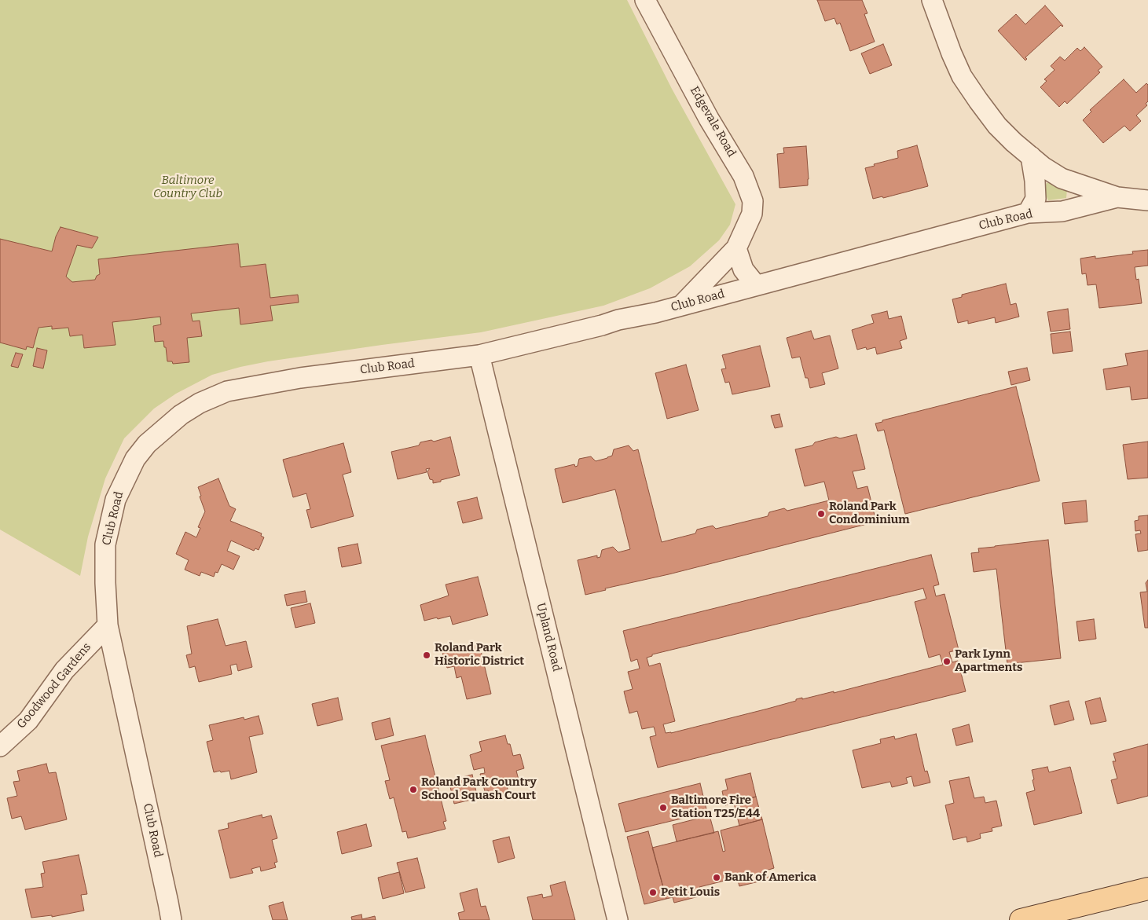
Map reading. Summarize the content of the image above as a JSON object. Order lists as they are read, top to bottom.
{
  "streets": {
    "street": [
      "Edgevale Road",
      "Club Road",
      "Upland Road",
      "Goodwood Gardens"
    ]
  },
  "crossings": [
    ["Edgevale Road", "Club Road"],
    ["Club Road", "Upland Road"],
    ["Club Road", "Goodwood Gardens"]
  ],
  "parks": ["Baltimore Country Club"],
  "places": [
    "Roland Park Condominium",
    "Roland Park Historic District",
    "Park Lynn Apartments",
    "Roland Park Country School Squash Court",
    "Baltimore Fire Station T25/E44",
    "Bank of America",
    "Petit Louis"
  ]
}
